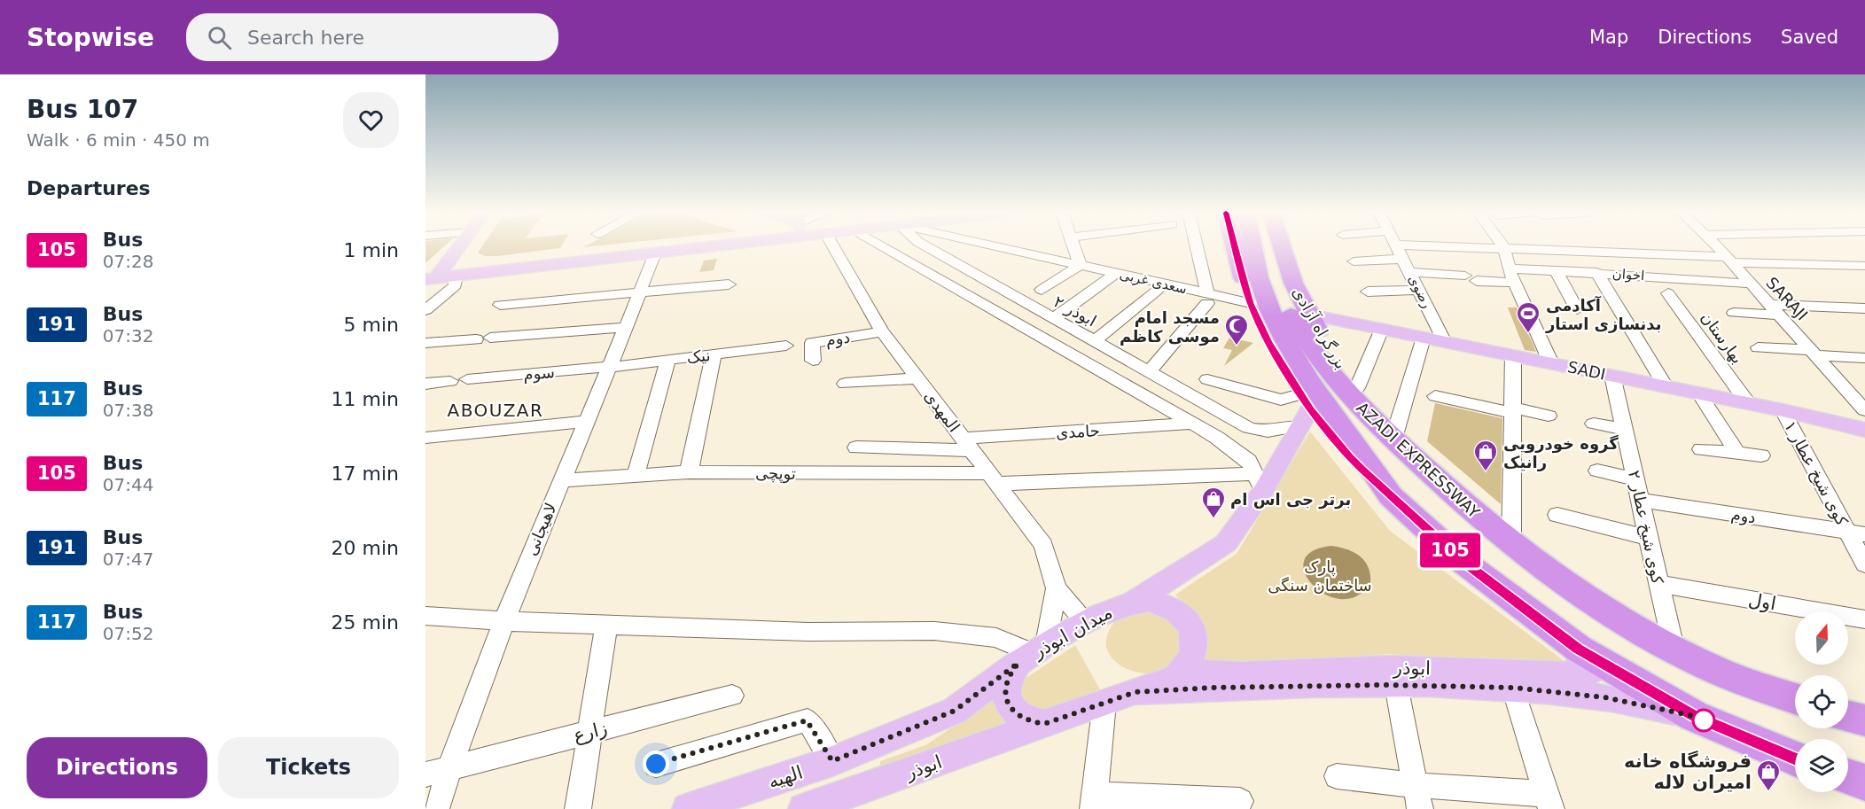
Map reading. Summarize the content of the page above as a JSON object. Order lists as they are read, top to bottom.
{
  "streets": {
    "highway": ["بزرگراه آزادی", "AZADI EXPRESSWAY"],
    "main road": [
      "SADI",
      "میدان ابوذر",
      "ابوذر",
      "الهیه"
    ],
    "street": [
      "اخوان",
      "سعدی غربی",
      "رضوی",
      "SARAJI",
      "ابوذر ۲",
      "بهارستان",
      "دوم",
      "نیک",
      "سوم",
      "المهدی",
      "حامدی",
      "توپچی",
      "کوی شیخ عطار ۱",
      "کوی شیخ عطار ۲",
      "لاهیجانی",
      "اول",
      "زارع"
    ]
  },
  "crossings": [
    ["اخوان", "SARAJI"],
    ["رضوی", "SADI"],
    ["بزرگراه آزادی", "SADI"],
    ["بزرگراه آزادی", "AZADI EXPRESSWAY"],
    ["بهارستان", "SADI"],
    ["دوم", "المهدی"],
    ["دوم", "کوی شیخ عطار ۱"],
    ["دوم", "کوی شیخ عطار ۲"],
    ["نیک", "سوم"],
    ["نیک", "لاهیجانی"],
    ["SADI", "کوی شیخ عطار ۱"],
    ["SADI", "کوی شیخ عطار ۲"],
    ["سوم", "لاهیجانی"],
    ["المهدی", "حامدی"],
    ["المهدی", "توپچی"],
    ["المهدی", "میدان ابوذر"],
    ["المهدی", "الهیه"],
    ["AZADI EXPRESSWAY", "کوی شیخ عطار ۲"],
    ["AZADI EXPRESSWAY", "ابوذر"],
    ["توپچی", "لاهیجانی"],
    ["کوی شیخ عطار ۲", "اول"],
    ["لاهیجانی", "زارع"],
    ["میدان ابوذر", "ابوذر"],
    ["میدان ابوذر", "الهیه"]
  ],
  "districts": ["ABOUZAR"],
  "parks": ["پارک ساختمان سنگی"],
  "places": {
    "sports": ["آکادمی بدنسازی استار"],
    "mosque": ["مسجد امام موسی کاظم"],
    "shop": ["گروه خودرویی رانیک", "برتر جی اس ام", "فروشگاه خانه امیران لاله"]
  },
  "lines": ["bus line 105"],
  "north": "top",
  "page": {
    "header": "Stopwise",
    "search": "Search here",
    "nav": ["Map", "Directions", "Saved"],
    "heading": [
      ["Bus 107", "Walk · 6 min · 450 m"],
      "Departures"
    ],
    "on_map": "105",
    "list": [
      {
        "mark": "105",
        "name": "Bus",
        "note": "07:28",
        "value": "1 min"
      },
      {
        "mark": "191",
        "name": "Bus",
        "note": "07:32",
        "value": "5 min"
      },
      {
        "mark": "117",
        "name": "Bus",
        "note": "07:38",
        "value": "11 min"
      },
      {
        "mark": "105",
        "name": "Bus",
        "note": "07:44",
        "value": "17 min"
      },
      {
        "mark": "191",
        "name": "Bus",
        "note": "07:47",
        "value": "20 min"
      },
      {
        "mark": "117",
        "name": "Bus",
        "note": "07:52",
        "value": "25 min"
      }
    ],
    "buttons": ["Directions", "Tickets"]
  }
}
